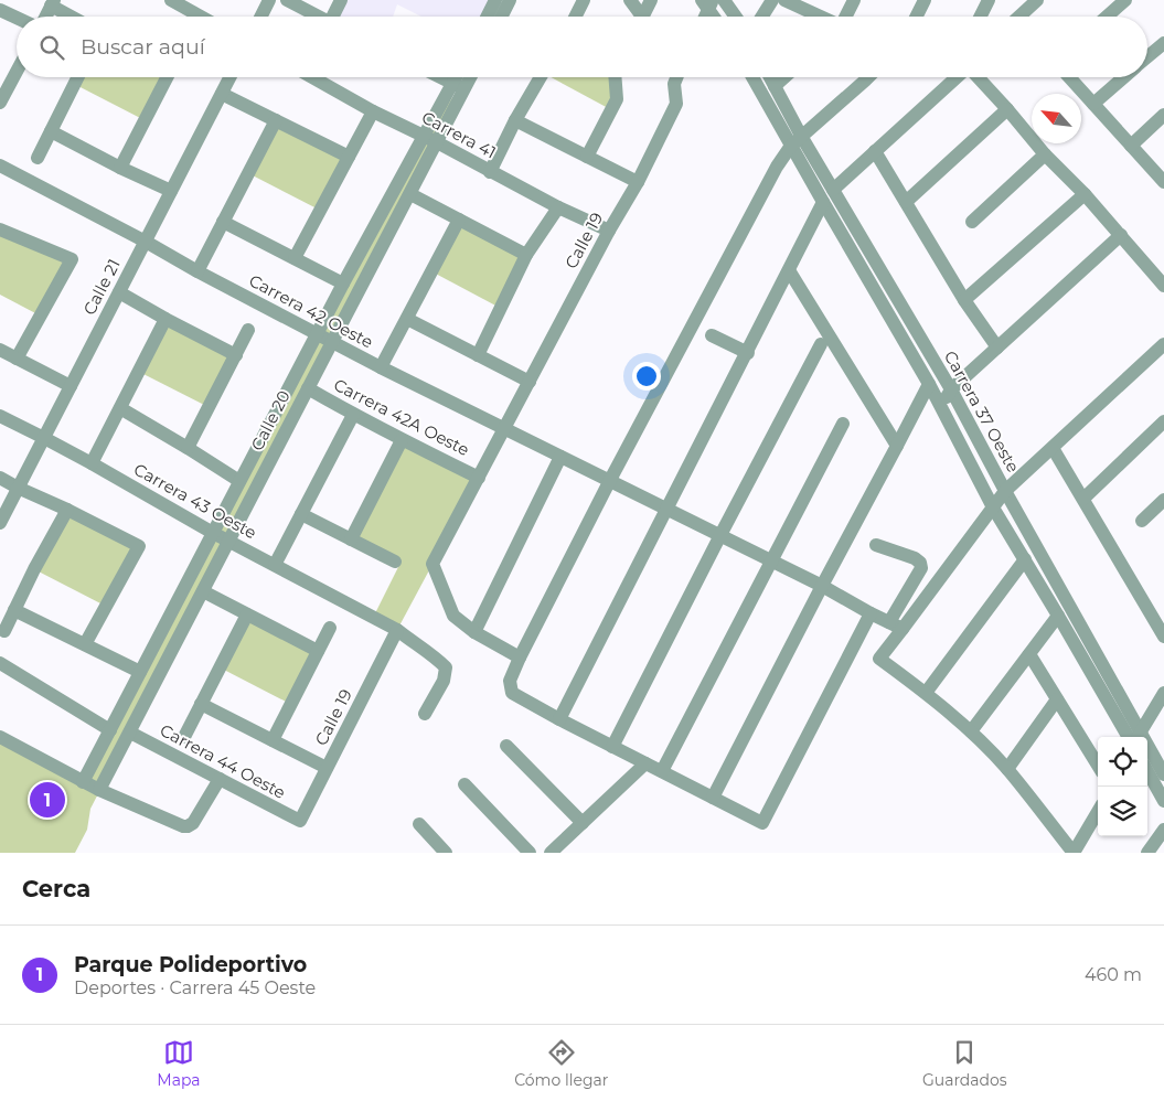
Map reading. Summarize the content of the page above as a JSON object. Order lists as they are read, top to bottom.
{
  "streets": {
    "street": [
      "Carrera 41",
      "Calle 19",
      "Calle 21",
      "Carrera 42 Oeste",
      "Carrera 37 Oeste",
      "Carrera 42A Oeste",
      "Calle 20",
      "Carrera 43 Oeste",
      "Carrera 44 Oeste"
    ]
  },
  "crossings": [
    ["Carrera 41", "Calle 19"],
    ["Carrera 41", "Calle 20"],
    ["Calle 19", "Carrera 42 Oeste"],
    ["Calle 19", "Carrera 42A Oeste"],
    ["Calle 19", "Carrera 43 Oeste"],
    ["Calle 19", "Carrera 44 Oeste"],
    ["Calle 21", "Carrera 42 Oeste"],
    ["Calle 21", "Carrera 43 Oeste"],
    ["Carrera 42 Oeste", "Calle 20"],
    ["Carrera 42A Oeste", "Calle 20"],
    ["Calle 20", "Carrera 43 Oeste"],
    ["Calle 20", "Carrera 44 Oeste"]
  ],
  "north": "top left",
  "page": {
    "search": "Buscar aquí",
    "pins": "1",
    "heading": "Cerca",
    "list": [
      {
        "mark": "1",
        "name": "Parque Polideportivo",
        "note": "Deportes · Carrera 45 Oeste",
        "value": "460 m"
      }
    ],
    "nav": ["Mapa", "Cómo llegar", "Guardados"]
  }
}
